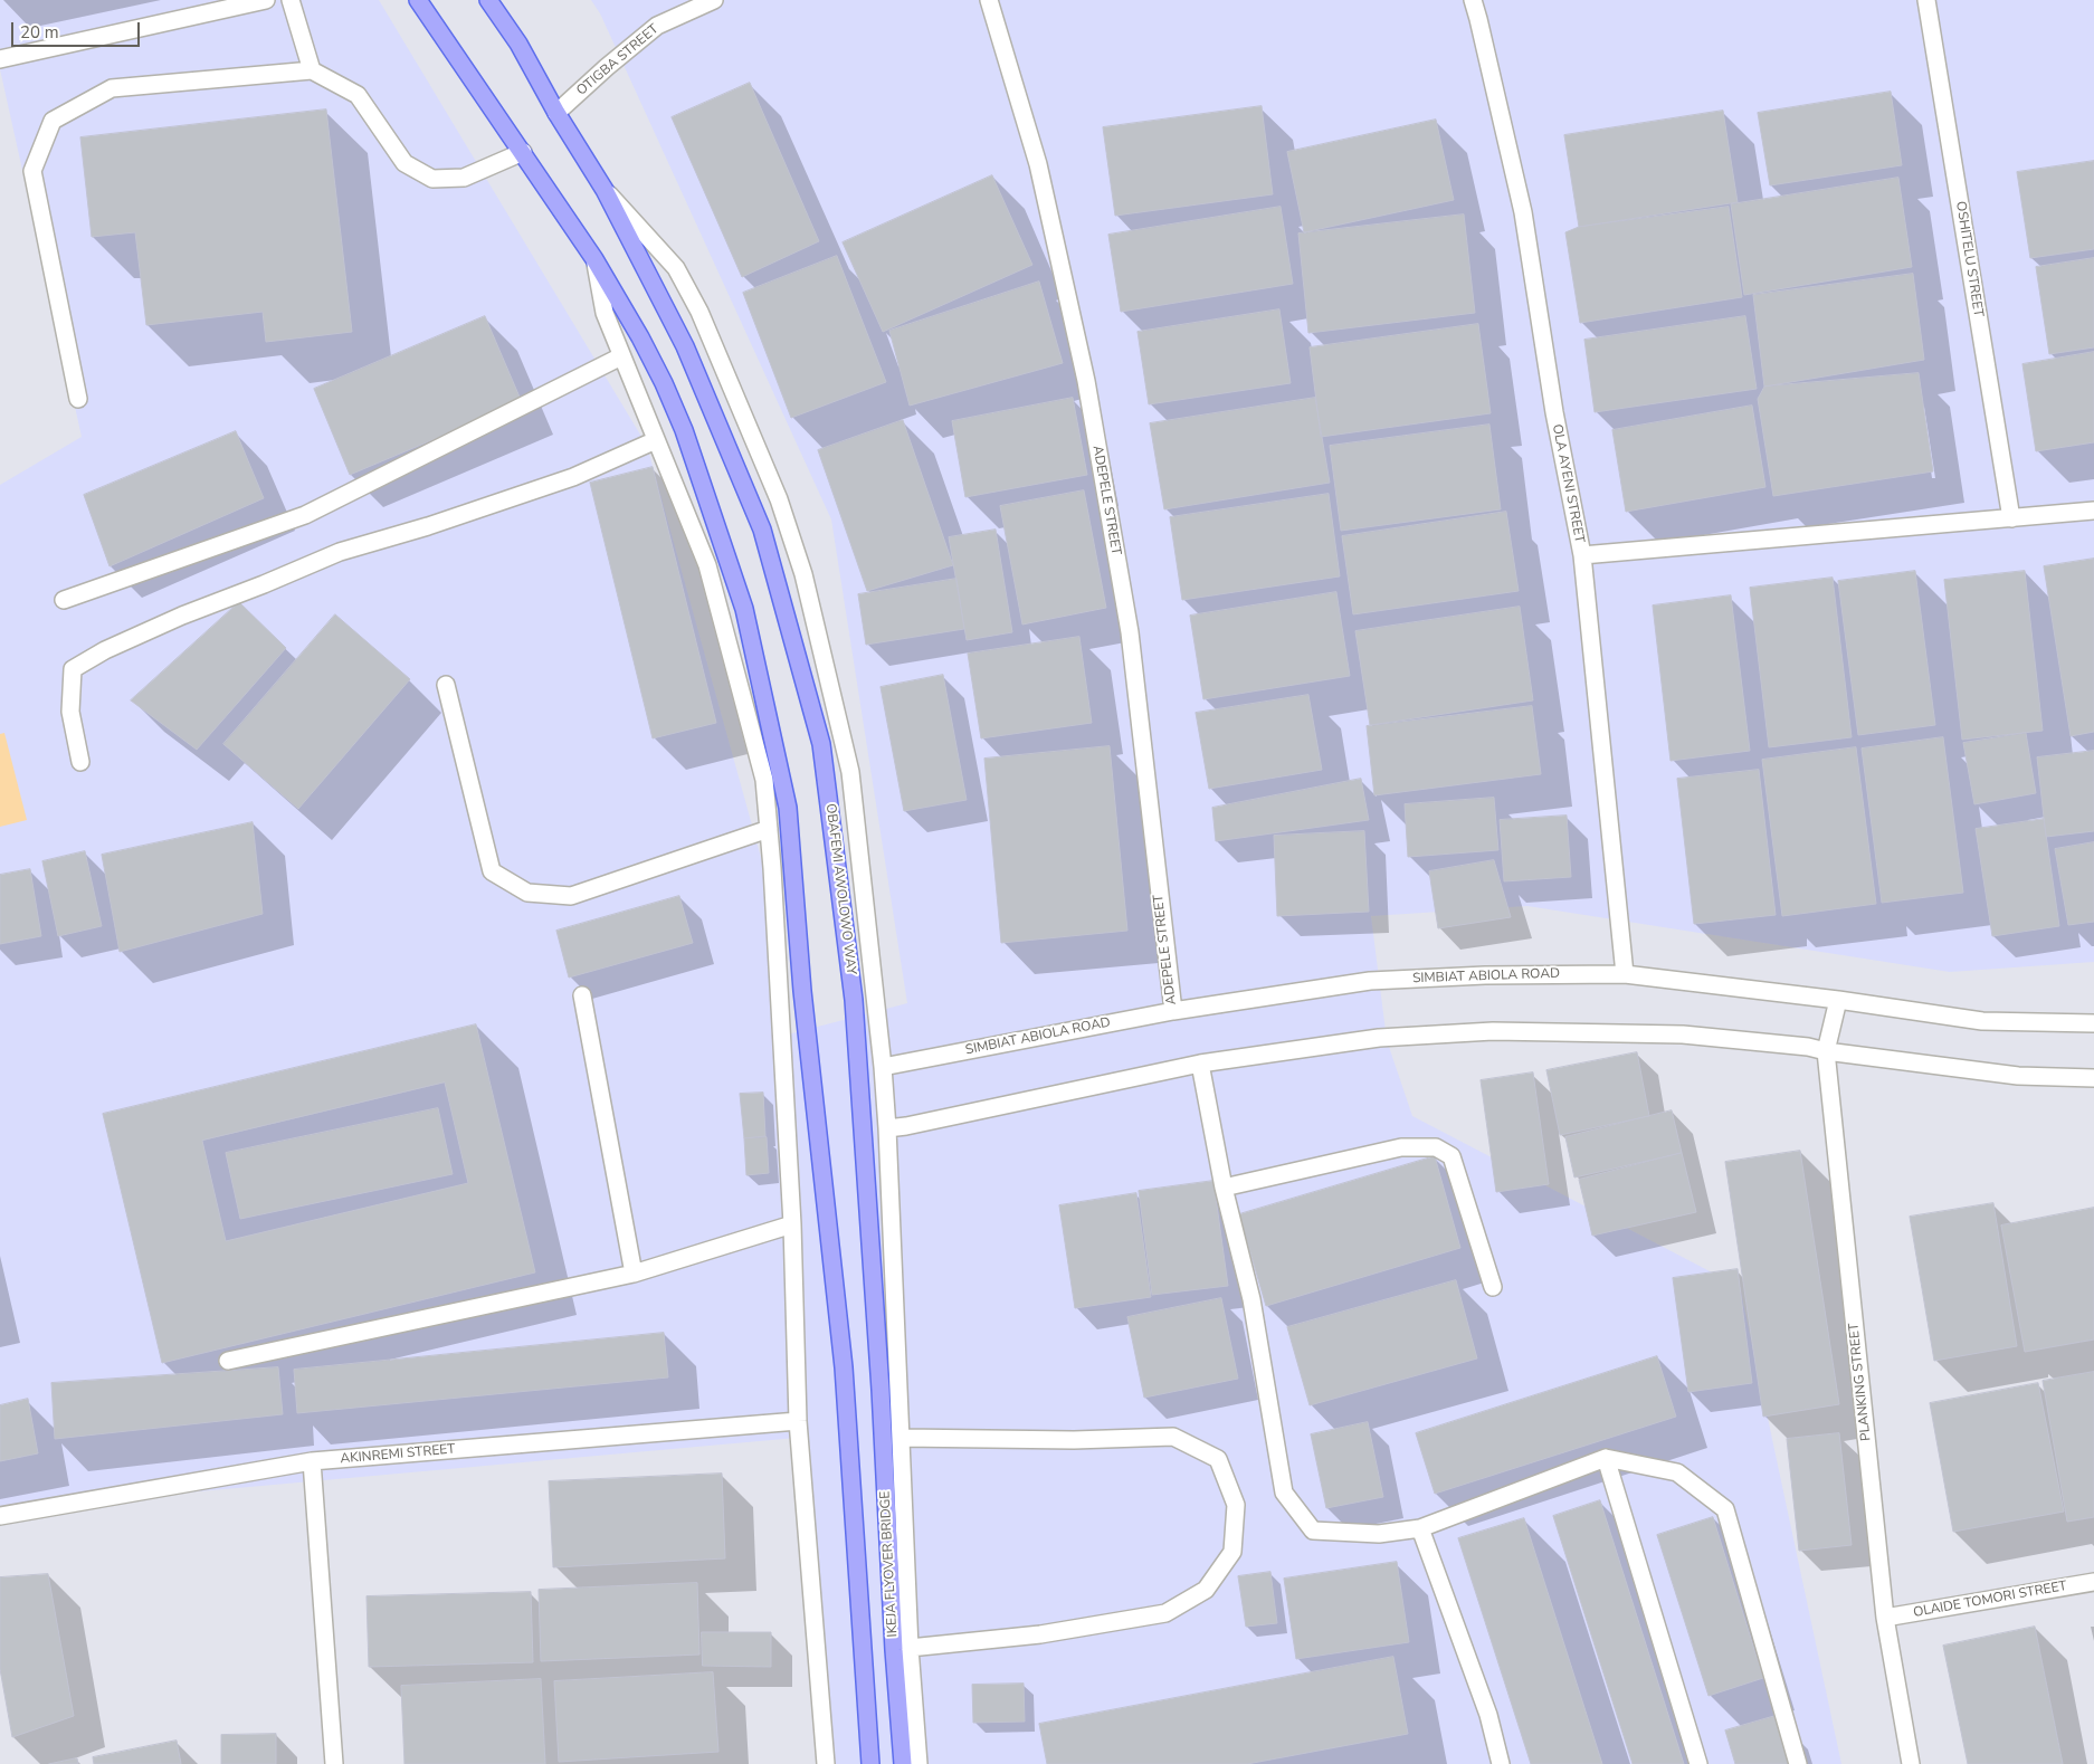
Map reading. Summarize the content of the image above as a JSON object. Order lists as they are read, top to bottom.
{
  "streets": {
    "main road": ["OBAFEMI AWOLOWO WAY", "IKEJA FLYOVER BRIDGE"],
    "street": [
      "OTIGBA STREET",
      "OSHITELU STREET",
      "OLA AYENI STREET",
      "ADEPELE STREET",
      "SIMBIAT ABIOLA ROAD",
      "PLANKING STREET",
      "AKINREMI STREET",
      "OLAIDE TOMORI STREET"
    ]
  },
  "crossings": [
    ["OTIGBA STREET", "OBAFEMI AWOLOWO WAY"],
    ["OLA AYENI STREET", "SIMBIAT ABIOLA ROAD"],
    ["ADEPELE STREET", "SIMBIAT ABIOLA ROAD"],
    ["OBAFEMI AWOLOWO WAY", "IKEJA FLYOVER BRIDGE"],
    ["SIMBIAT ABIOLA ROAD", "PLANKING STREET"],
    ["PLANKING STREET", "OLAIDE TOMORI STREET"]
  ],
  "scale_bar": "20 m"
}
